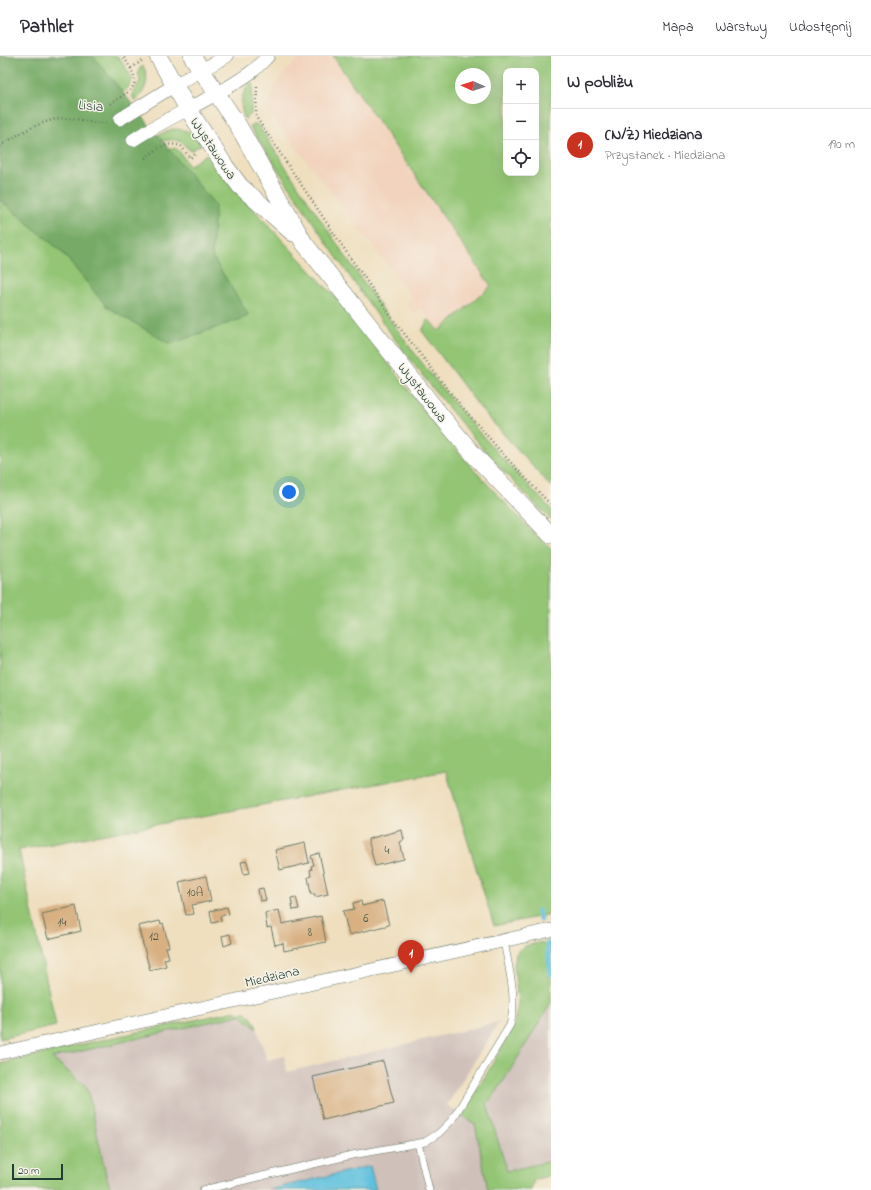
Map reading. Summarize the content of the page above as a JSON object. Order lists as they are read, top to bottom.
{
  "streets": {
    "street": ["Lisia", "Wystawowa", "Miedziana"]
  },
  "crossings": [
    ["Lisia", "Wystawowa"]
  ],
  "house_numbers": [
    "4",
    "10A",
    "6",
    "14",
    "8",
    "12"
  ],
  "scale_bar": "20 m",
  "north": "left",
  "page": {
    "header": "Pathlet",
    "nav": ["Mapa", "Warstwy", "Udostępnij"],
    "heading": "W pobliżu",
    "map_buttons": ["+", "−"],
    "list": [
      {
        "mark": "1",
        "name": "(N/Ż) Miedziana",
        "note": "Przystanek · Miedziana",
        "value": "190 m"
      }
    ],
    "pins": "1",
    "scale": "20 m"
  }
}
